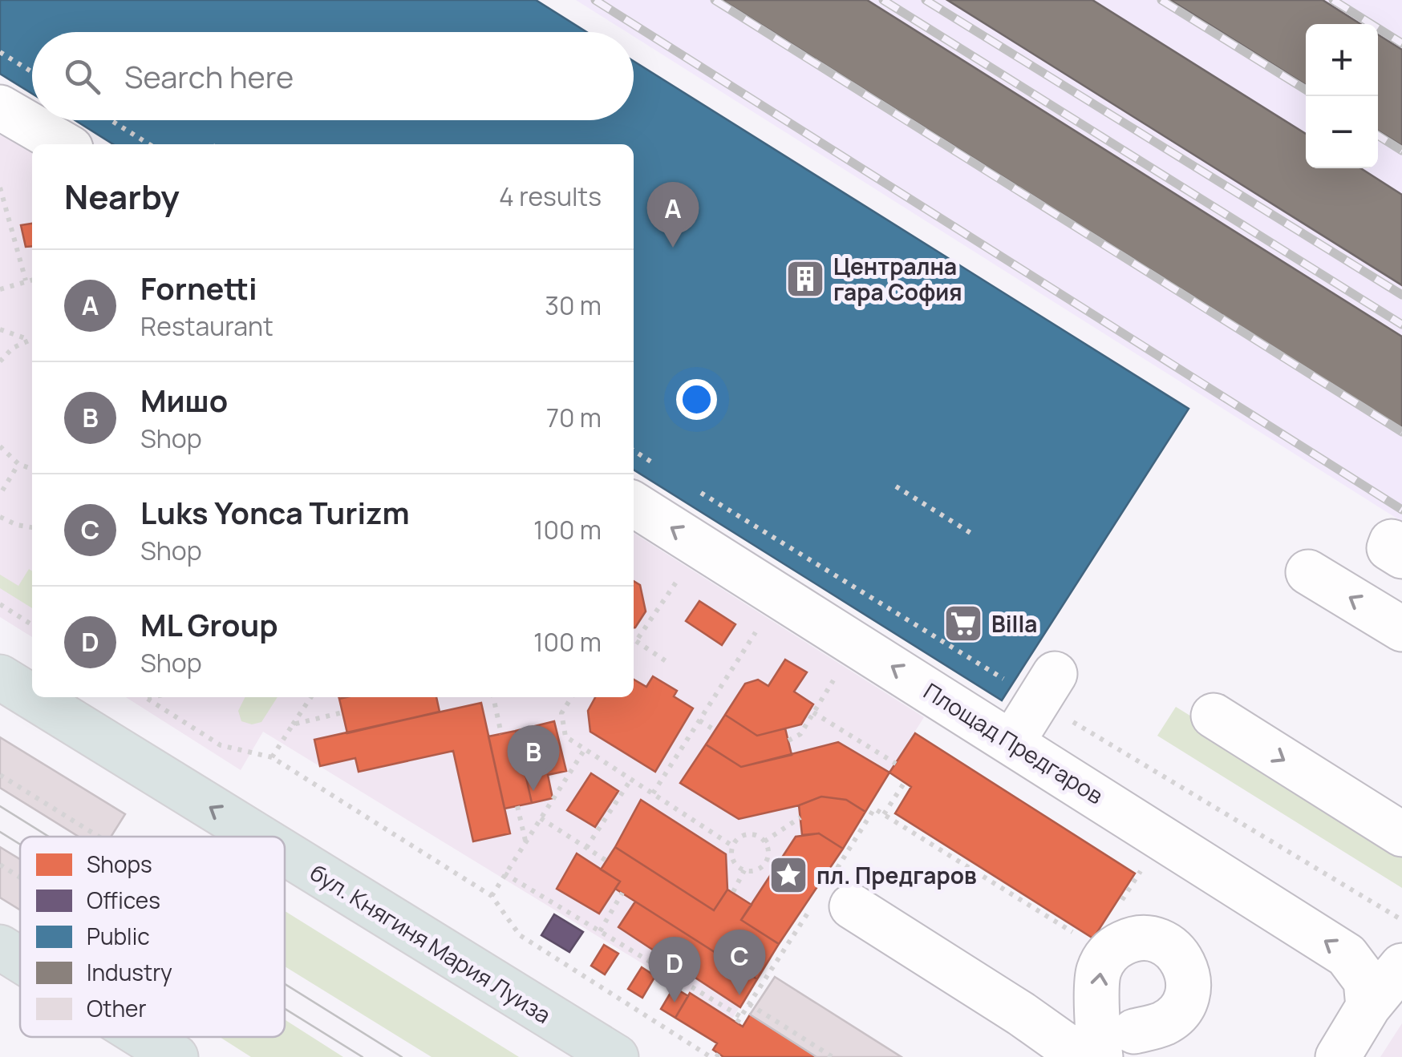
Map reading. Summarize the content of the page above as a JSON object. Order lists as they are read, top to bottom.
{
  "streets": {
    "main road": ["бул. Княгиня Мария Луиза"],
    "lane": ["Площад Предгаров"]
  },
  "one_way": ["бул. Княгиня Мария Луиза"],
  "places": {
    "building": ["Централна гара София"],
    "supermarket": ["Billa"],
    "place": ["пл. Предгаров"]
  },
  "legend": [
    "Shops",
    "Offices",
    "Public",
    "Industry",
    "Other"
  ],
  "page": {
    "map_buttons": ["+", "−"],
    "search": "Search here",
    "heading": ["Nearby", "4 results"],
    "pins": [
      "A",
      "B",
      "C",
      "D"
    ],
    "list": [
      {
        "mark": "A",
        "name": "Fornetti",
        "note": "Restaurant",
        "value": "30 m"
      },
      {
        "mark": "B",
        "name": "Мишо",
        "note": "Shop",
        "value": "70 m"
      },
      {
        "mark": "C",
        "name": "Luks Yonca Turizm",
        "note": "Shop",
        "value": "100 m"
      },
      {
        "mark": "D",
        "name": "ML Group",
        "note": "Shop",
        "value": "100 m"
      }
    ]
  }
}
